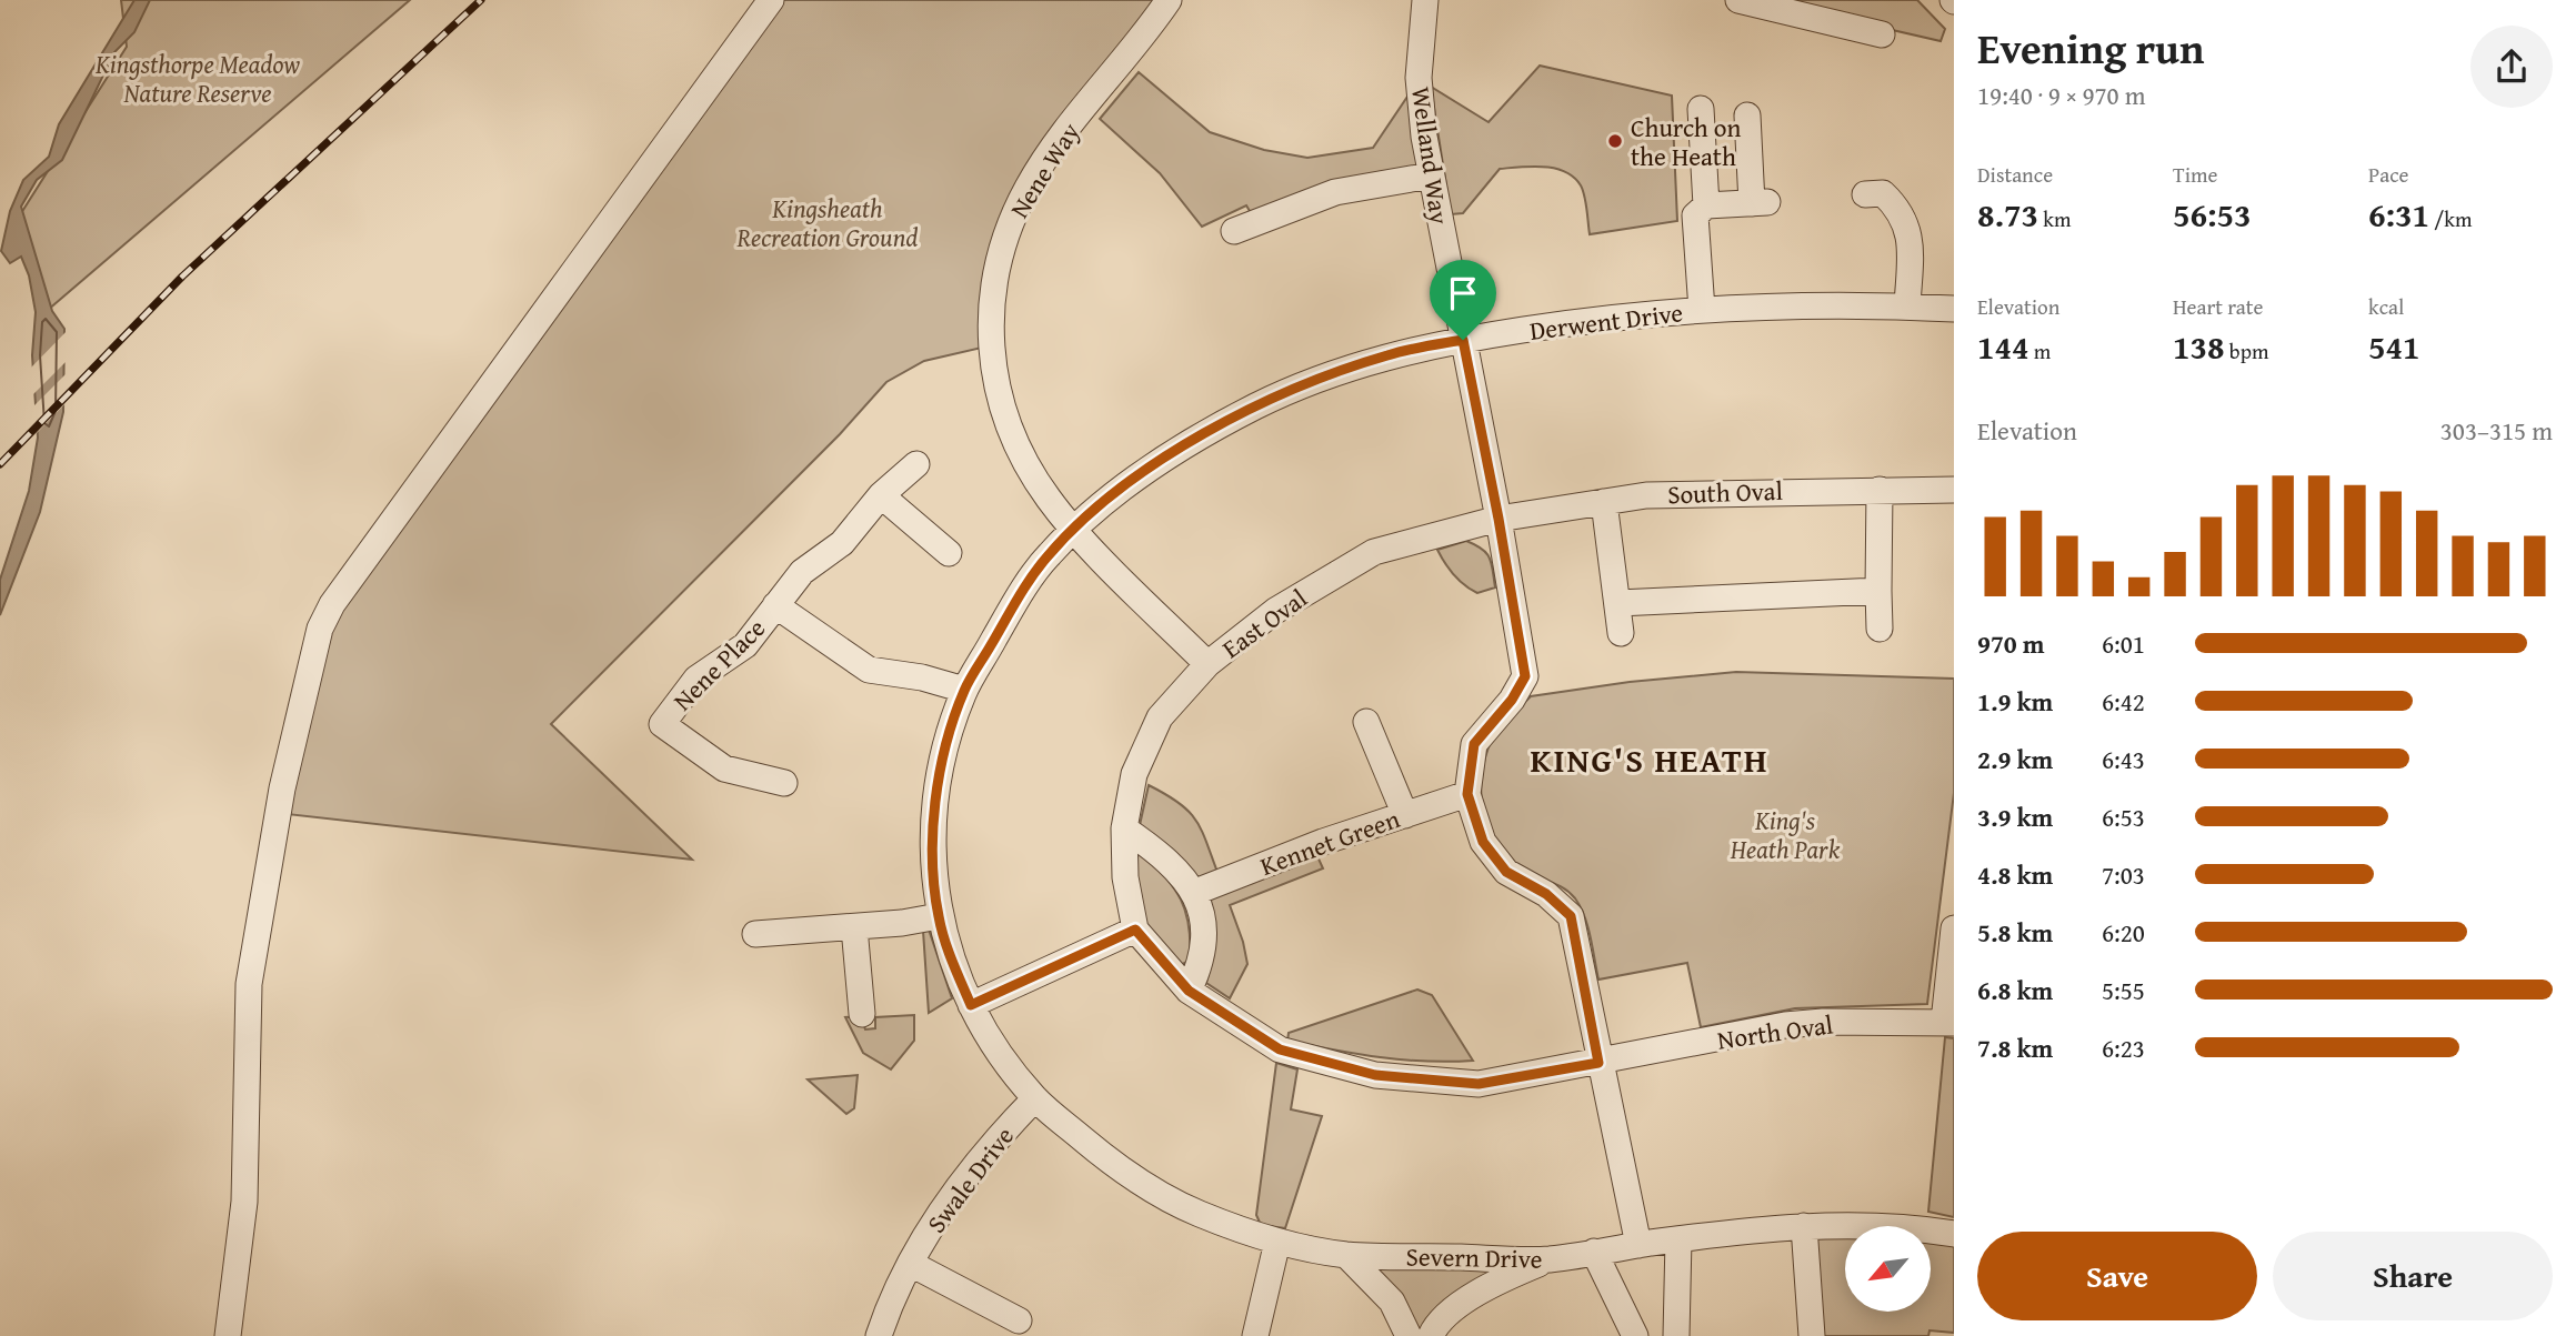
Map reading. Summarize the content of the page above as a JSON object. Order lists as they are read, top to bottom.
{
  "streets": {
    "street": [
      "Welland Way",
      "Nene Way",
      "Derwent Drive",
      "South Oval",
      "East Oval",
      "Nene Place",
      "Kennet Green",
      "North Oval",
      "Swale Drive",
      "Severn Drive"
    ]
  },
  "crossings": [
    ["Welland Way", "Derwent Drive"],
    ["Welland Way", "South Oval"],
    ["Welland Way", "East Oval"],
    ["Welland Way", "Kennet Green"],
    ["Nene Way", "Derwent Drive"],
    ["Nene Way", "East Oval"],
    ["Derwent Drive", "Nene Place"],
    ["Derwent Drive", "Severn Drive"],
    ["South Oval", "East Oval"],
    ["Swale Drive", "Severn Drive"]
  ],
  "districts": ["KING'S HEATH"],
  "parks": ["Kingsthorpe Meadow Nature Reserve", "Kingsheath Recreation Ground", "King's Heath Park"],
  "places": ["Church on the Heath"],
  "north": "bottom left",
  "page": {
    "heading": ["Evening run", "19:40 · 9 × 970 m"],
    "stats": [
      ["Distance", "8.73 km"],
      ["Time", "56:53"],
      ["Pace", "6:31 /km"],
      ["Elevation", "144 m"],
      ["Heart rate", "138 bpm"],
      ["kcal", "541"]
    ],
    "chart": ["Elevation", "303–315 m"],
    "list": [
      {
        "name": "970 m",
        "note": "6:01"
      },
      {
        "name": "1.9 km",
        "note": "6:42"
      },
      {
        "name": "2.9 km",
        "note": "6:43"
      },
      {
        "name": "3.9 km",
        "note": "6:53"
      },
      {
        "name": "4.8 km",
        "note": "7:03"
      },
      {
        "name": "5.8 km",
        "note": "6:20"
      },
      {
        "name": "6.8 km",
        "note": "5:55"
      },
      {
        "name": "7.8 km",
        "note": "6:23"
      }
    ],
    "buttons": ["Save", "Share"]
  }
}
